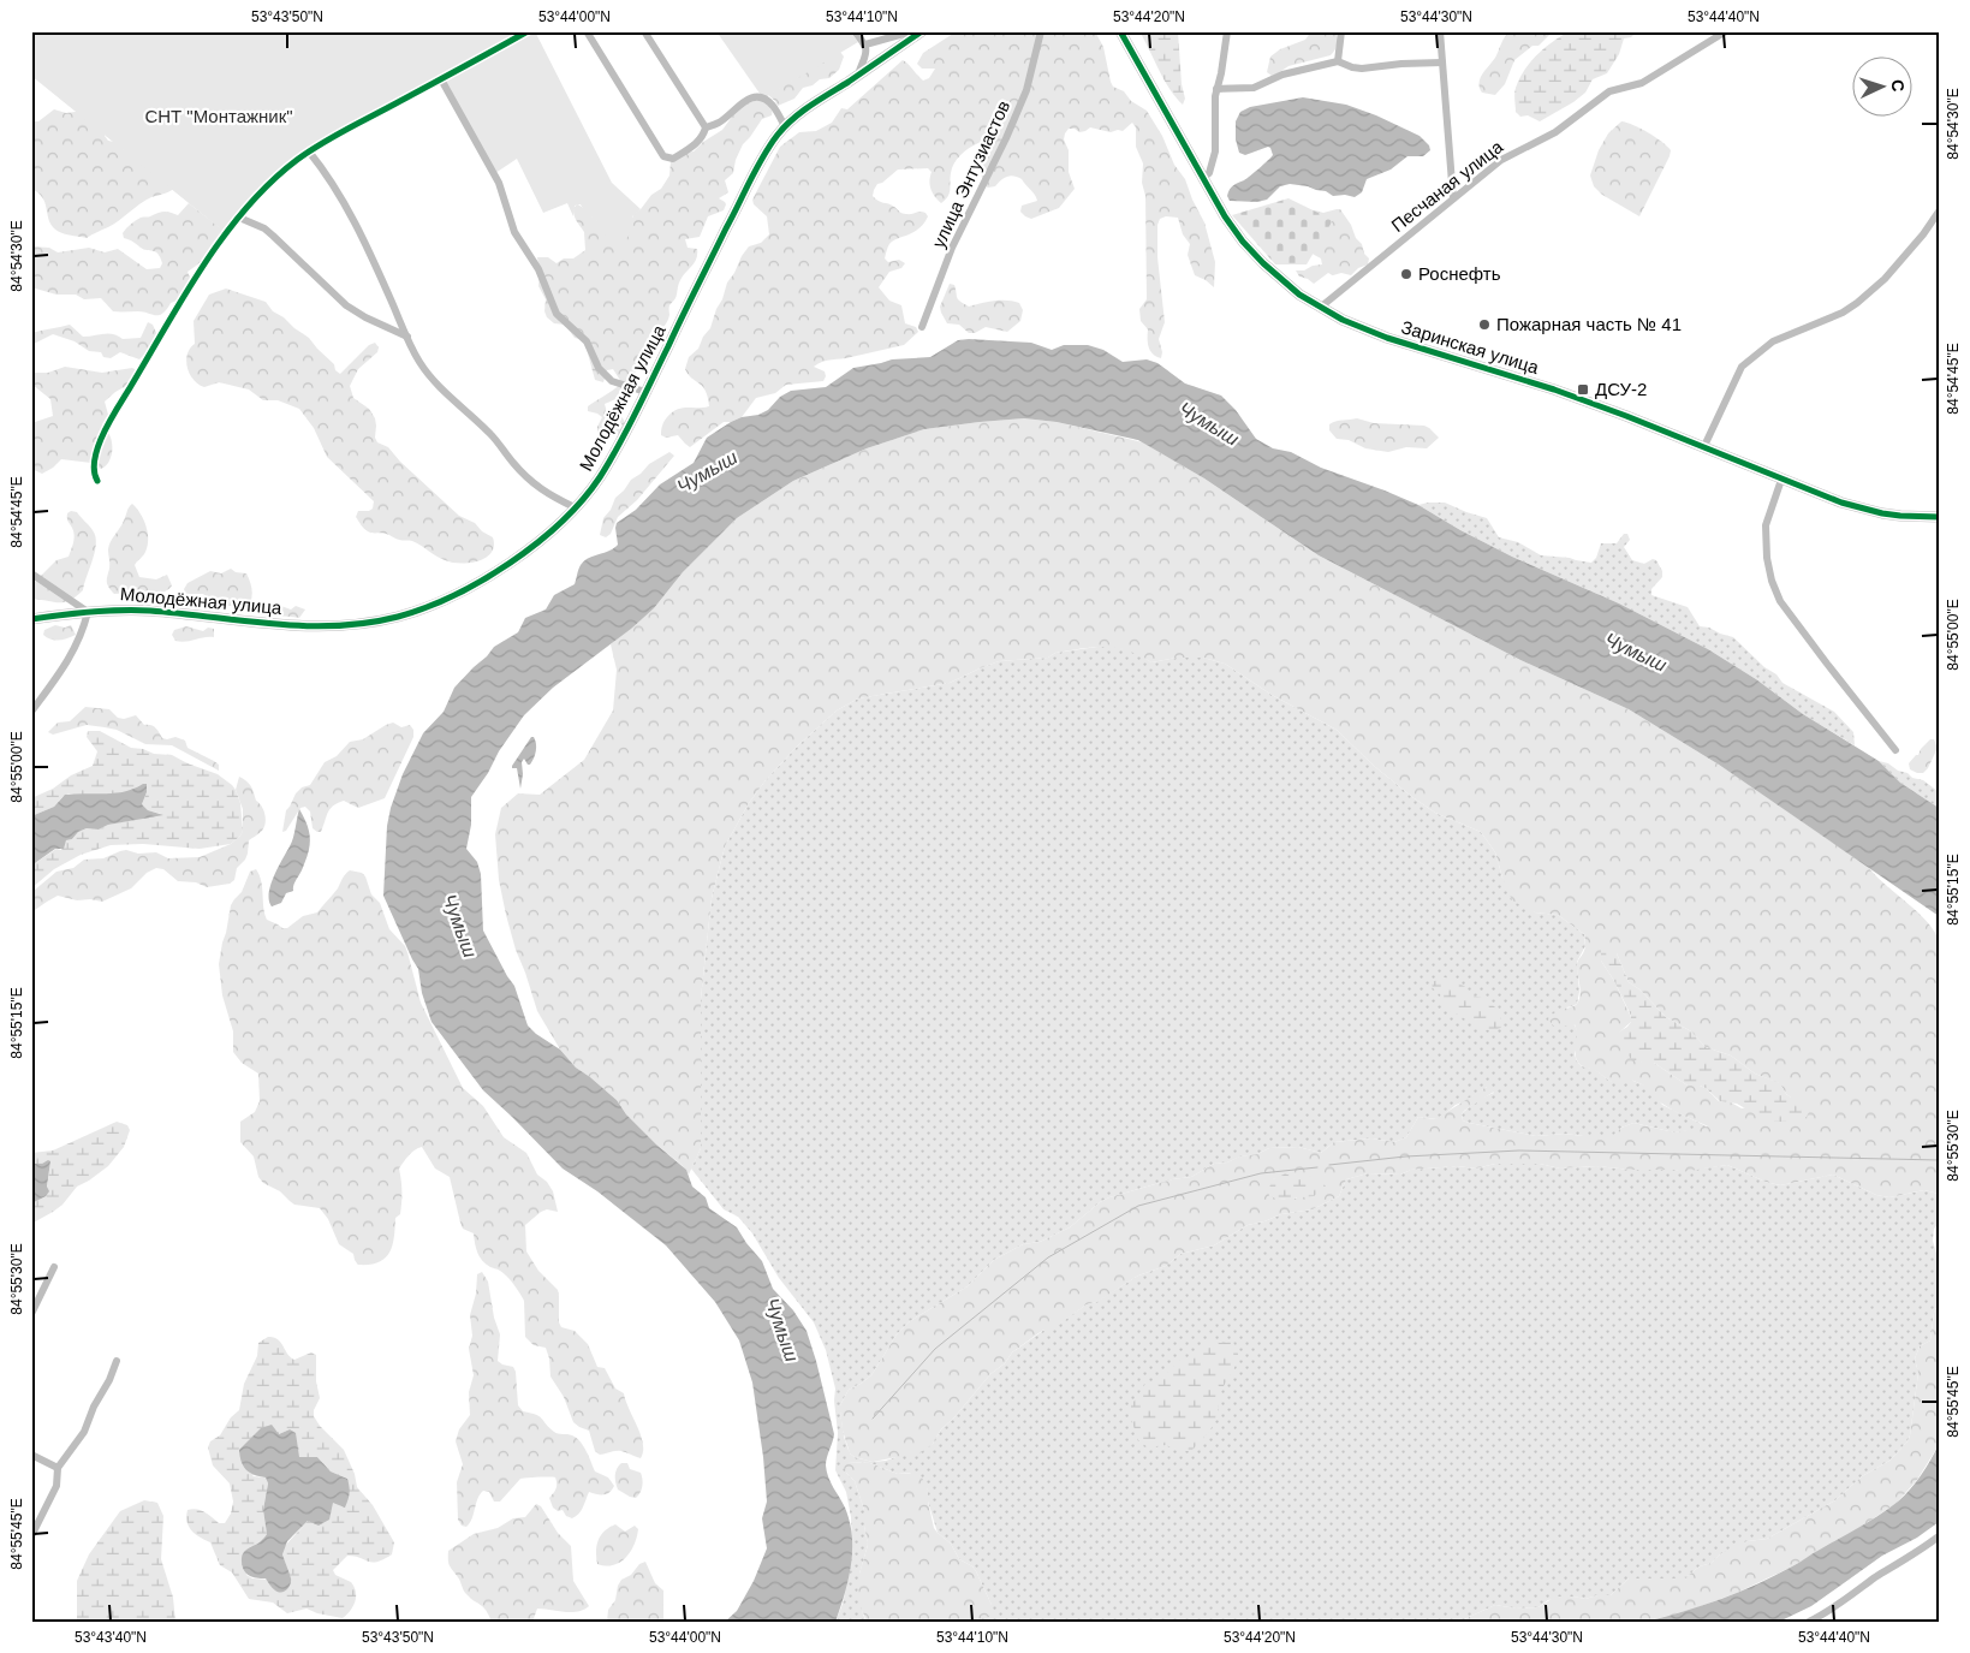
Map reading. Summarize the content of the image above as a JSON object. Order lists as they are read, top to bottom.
{
  "streets": {
    "street": [
      "улица Энтузиастов",
      "Песчаная улица",
      "Заринская улица",
      "Молодёжная улица"
    ]
  },
  "crossings": [
    ["Песчаная улица", "Заринская улица"]
  ],
  "water": ["Чумыш"],
  "parks": ["СНТ \"Монтажник\""],
  "places": {
    "other": ["Роснефть", "Пожарная часть № 41"],
    "transit": ["ДСУ-2"]
  },
  "north": "right",
  "coordinates": [
    "53°43'50\"N",
    "53°44'00\"N",
    "53°44'10\"N",
    "53°44'20\"N",
    "53°44'30\"N",
    "53°44'40\"N",
    "84°54'30\"E",
    "84°54'45\"E",
    "84°55'00\"E",
    "84°55'15\"E",
    "84°55'30\"E",
    "84°55'45\"E",
    "53°43'40\"N"
  ]
}
